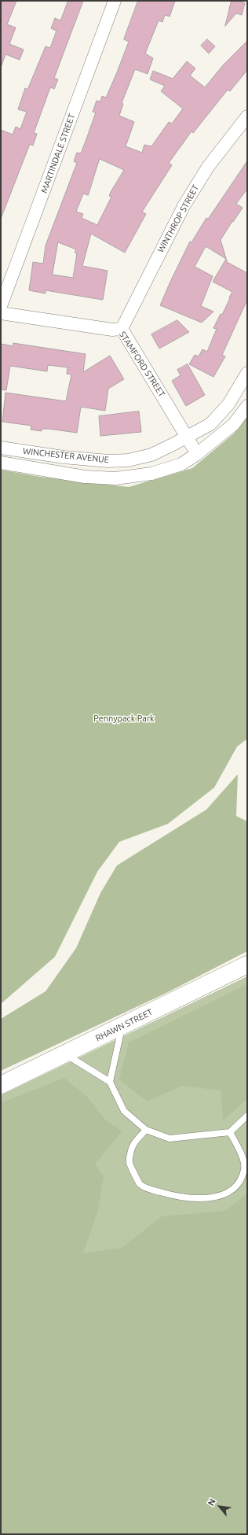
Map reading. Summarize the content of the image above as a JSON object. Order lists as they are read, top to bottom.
{
  "streets": {
    "main road": ["RHAWN STREET"],
    "street": [
      "MARTINDALE STREET",
      "WINTHROP STREET",
      "STAMFORD STREET",
      "WINCHESTER AVENUE"
    ]
  },
  "crossings": [
    ["WINTHROP STREET", "STAMFORD STREET"],
    ["STAMFORD STREET", "WINCHESTER AVENUE"]
  ],
  "parks": ["Pennypack Park"],
  "north": "top left"
}
